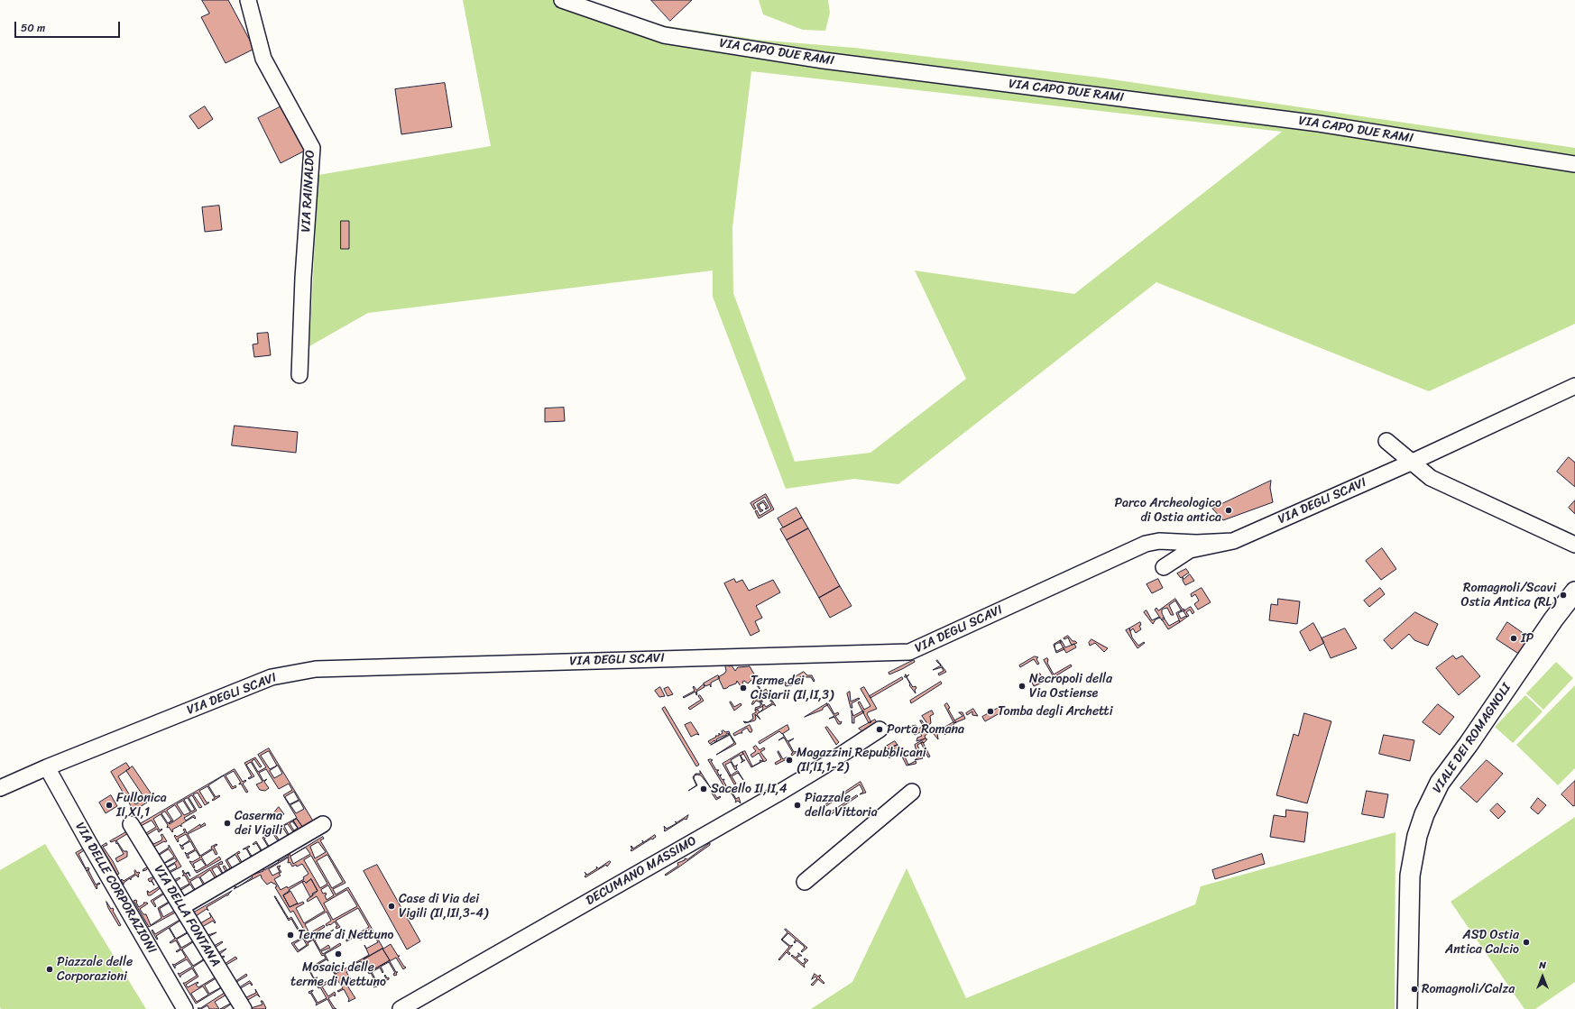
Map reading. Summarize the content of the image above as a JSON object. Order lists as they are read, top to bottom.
{
  "streets": {
    "main road": ["VIALE DEI ROMAGNOLI"],
    "street": [
      "VIA CAPO DUE RAMI",
      "VIA RAINALDO",
      "VIA DEGLI SCAVI",
      "DECUMANO MASSIMO",
      "VIA DELLE CORPORAZIONI",
      "VIA DELLA FONTANA"
    ]
  },
  "crossings": [
    ["VIA DEGLI SCAVI", "VIA DELLE CORPORAZIONI"]
  ],
  "places": [
    "Parco Archeologico di Ostia antica",
    "Romagnoli/Scavi Ostia Antica (RL)",
    "IP",
    "Necropoli della Via Ostiense",
    "Terme dei Cisiarii (II,II,3)",
    "Tomba degli Archetti",
    "Porta Romana",
    "Magazzini Repubblicani (II,II,1-2)",
    "Sacello II,II,4",
    "Fullonica II,XI,1",
    "Piazzale della Vittoria",
    "Caserma dei Vigili",
    "Case di Via dei Vigili (II,III,3-4)",
    "Terme di Nettuno",
    "ASD Ostia Antica Calcio",
    "Mosaici delle terme di Nettuno",
    "Piazzale delle Corporazioni",
    "Romagnoli/Calza"
  ],
  "scale_bar": "50 m",
  "north": "top"
}
